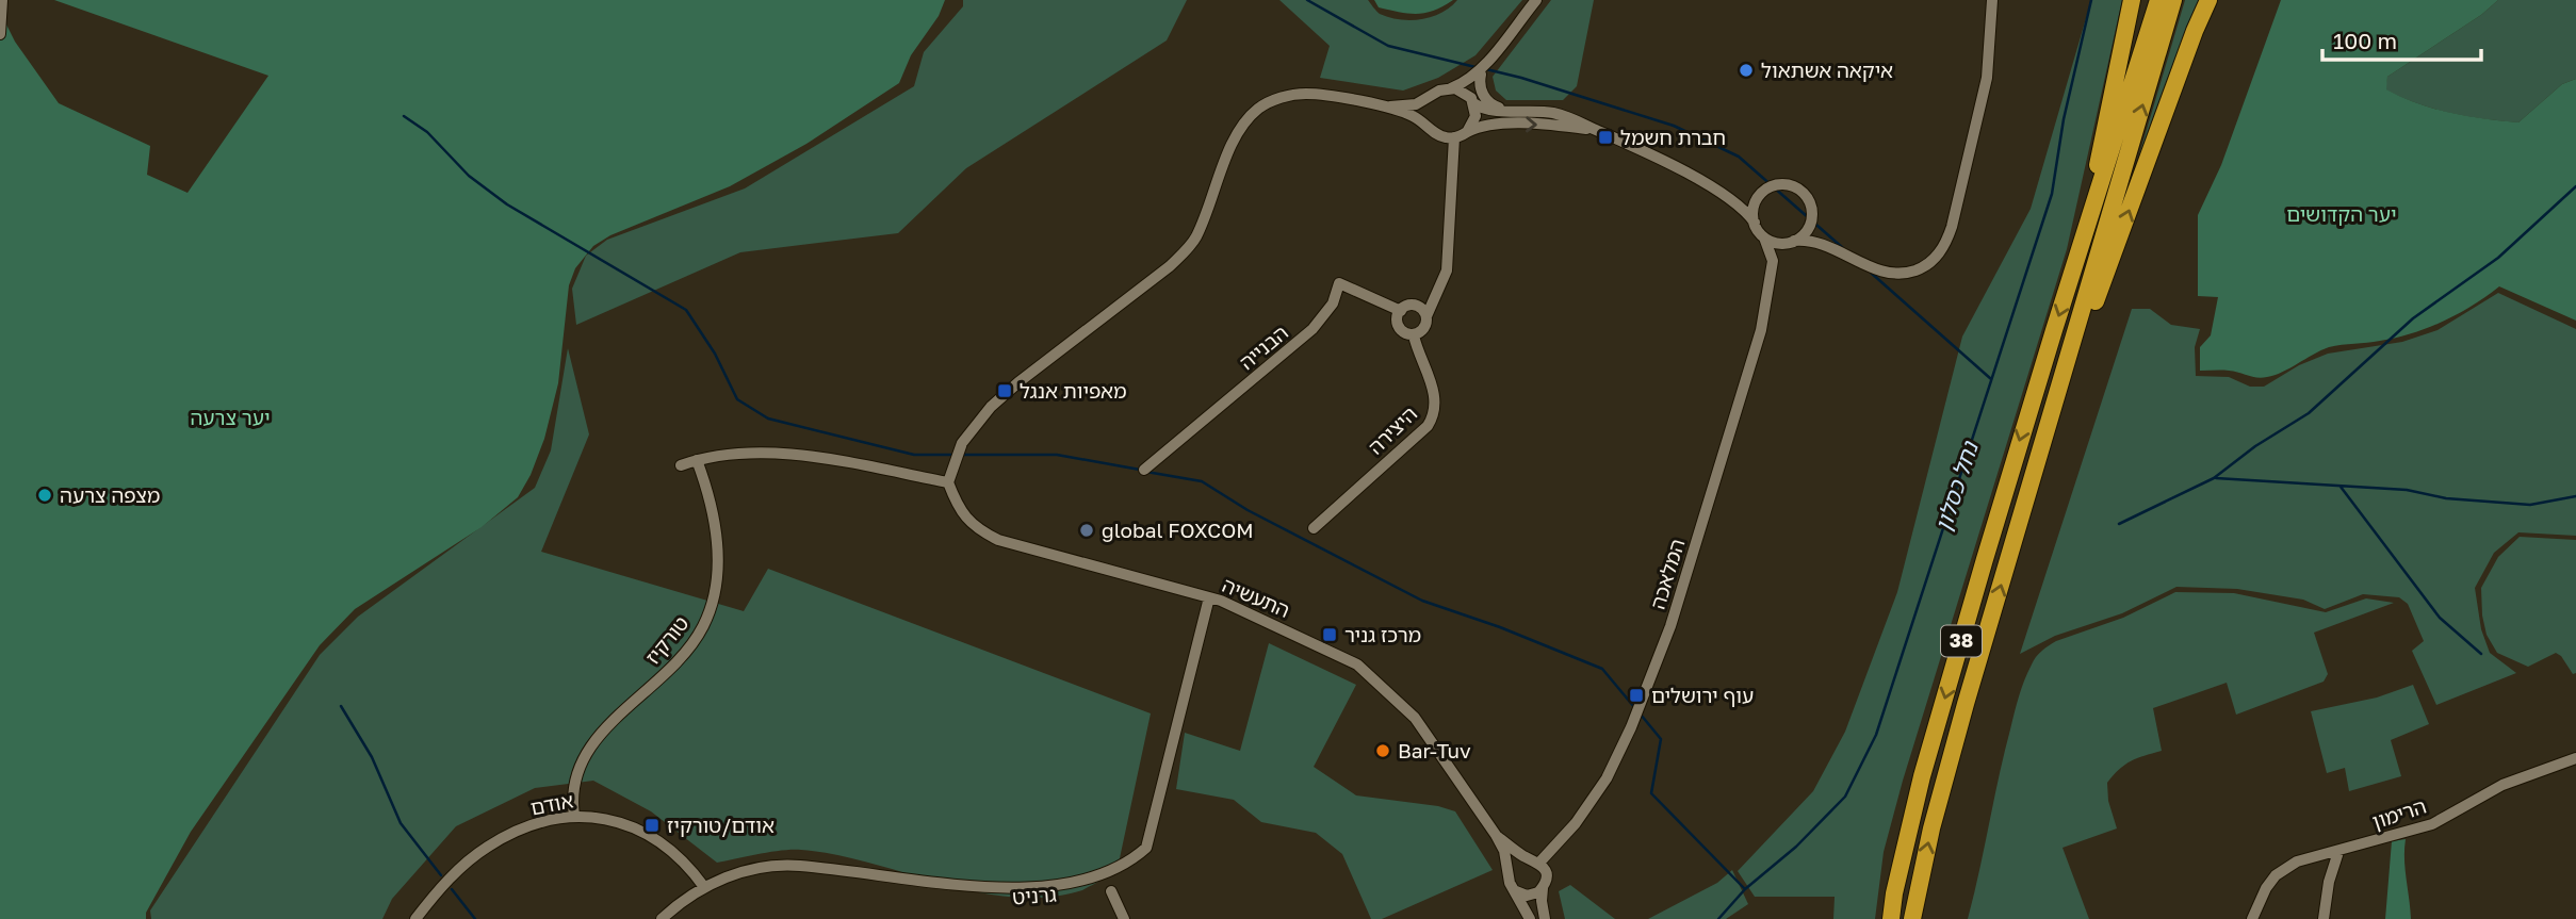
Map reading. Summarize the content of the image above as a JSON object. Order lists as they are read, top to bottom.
{
  "streets": {
    "highway": ["38"],
    "street": [
      "הבנייה",
      "היצירה",
      "המלאכה",
      "התעשיה",
      "טורקיז",
      "אודם",
      "הרימון"
    ]
  },
  "crossings": [
    ["הבנייה", "היצירה"],
    ["המלאכה", "התעשיה"],
    ["טורקיז", "אודם"]
  ],
  "water": ["נחל כסלון"],
  "parks": ["יער הקדושים", "יער צרעה"],
  "places": {
    "other": [
      "איקאה אשתאול",
      "מצפה צרעה",
      "global FOXCOM",
      "Bar-Tuv"
    ],
    "transit": [
      "חברת חשמל",
      "מאפיות אנגל",
      "מרכז גניר",
      "עוף ירושלים",
      "אודם/טורקיז"
    ]
  },
  "scale_bar": "100 m"
}
